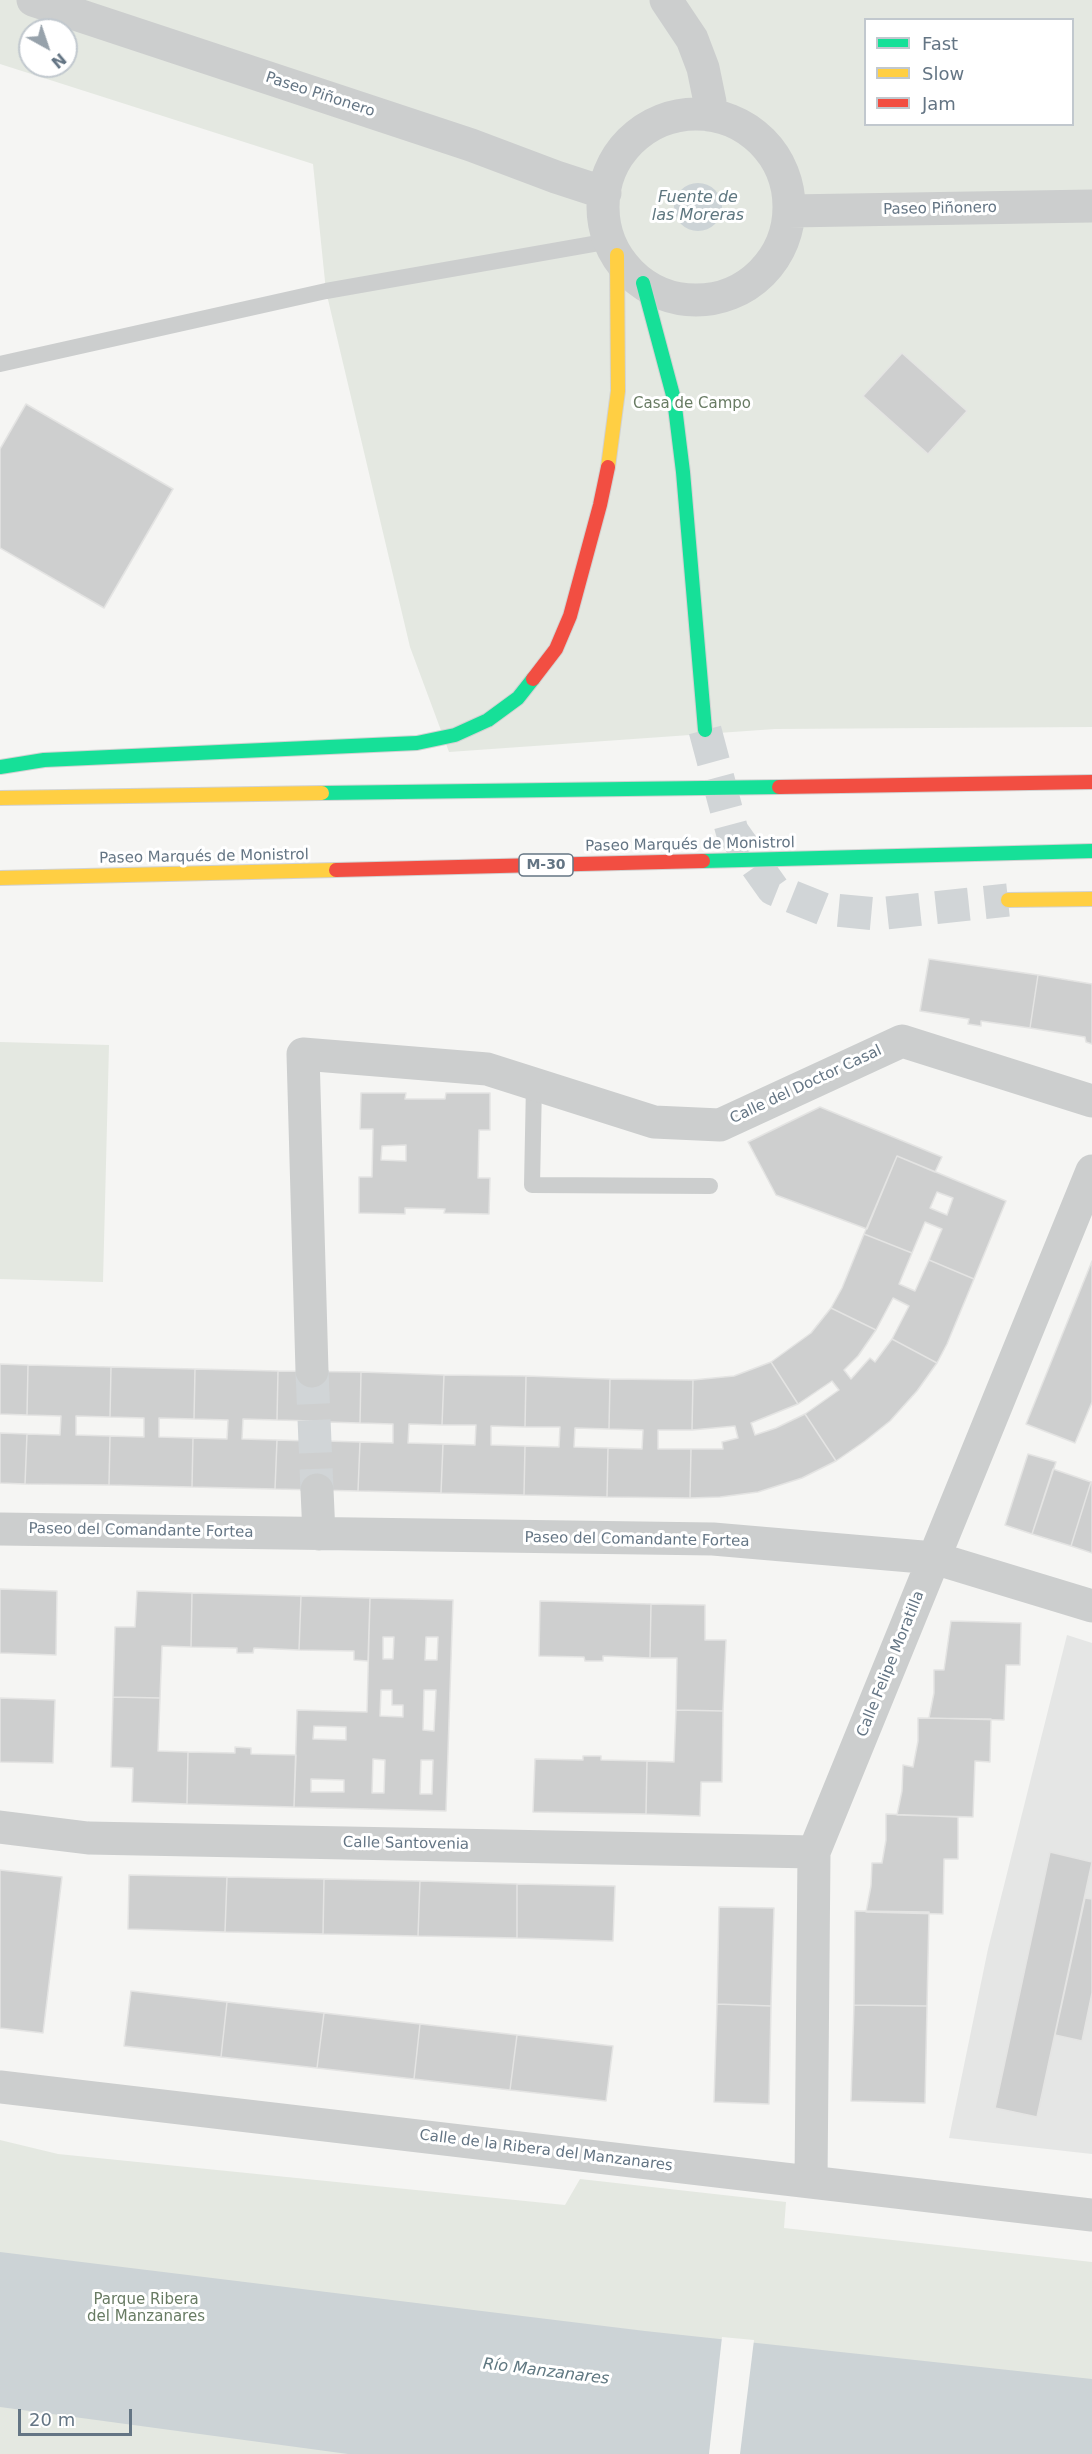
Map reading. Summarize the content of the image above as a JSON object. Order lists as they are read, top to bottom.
{
  "streets": {
    "highway": ["Paseo Marqués de Monistrol", "M-30"],
    "street": [
      "Paseo Piñonero",
      "Calle del Doctor Casal",
      "Paseo del Comandante Fortea",
      "Calle Felipe Moratilla",
      "Calle Santovenia",
      "Calle de la Ribera del Manzanares"
    ]
  },
  "crossings": [
    ["Paseo del Comandante Fortea", "Calle Felipe Moratilla"],
    ["Calle Felipe Moratilla", "Calle Santovenia"],
    ["Calle Felipe Moratilla", "Calle de la Ribera del Manzanares"]
  ],
  "water": ["Fuente de las Moreras", "Río Manzanares"],
  "parks": ["Casa de Campo", "Parque Ribera del Manzanares"],
  "legend": ["Fast", "Slow", "Jam"],
  "scale_bar": "20 m",
  "north": "bottom right"
}
